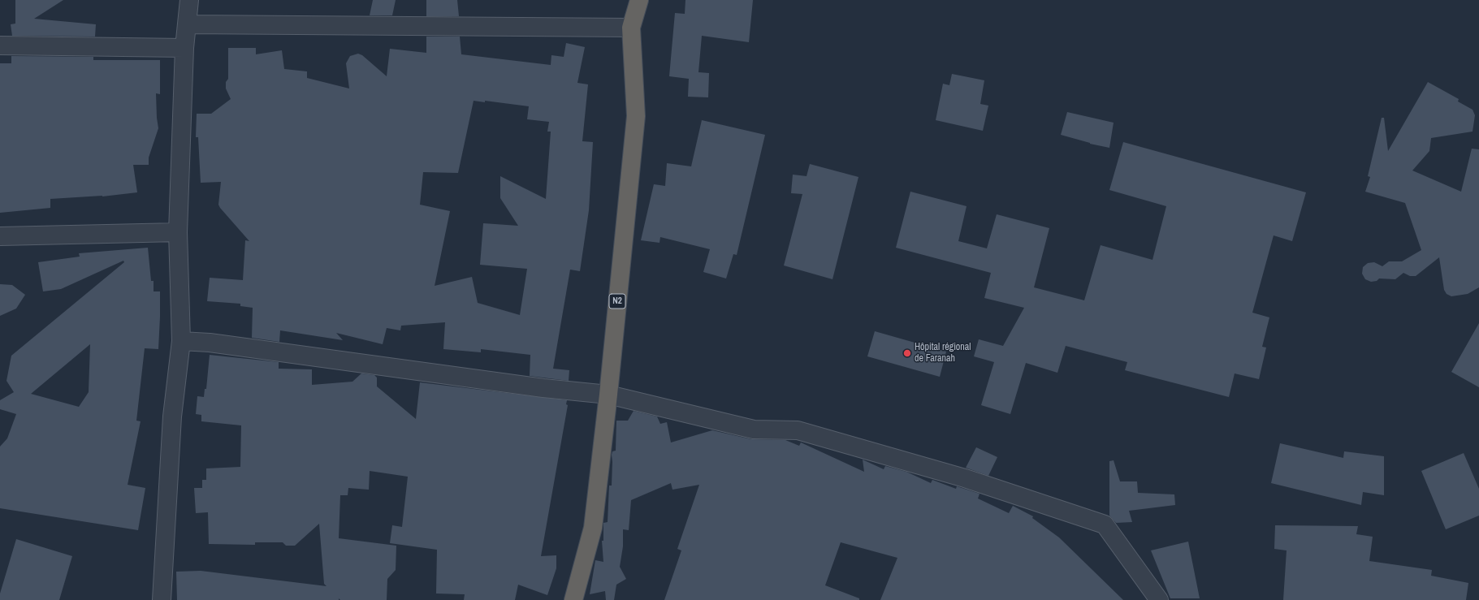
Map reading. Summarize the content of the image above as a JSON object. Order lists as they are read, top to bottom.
{
  "streets": {
    "highway": ["N2"]
  },
  "places": ["Hôpital régional de Faranah"]
}
